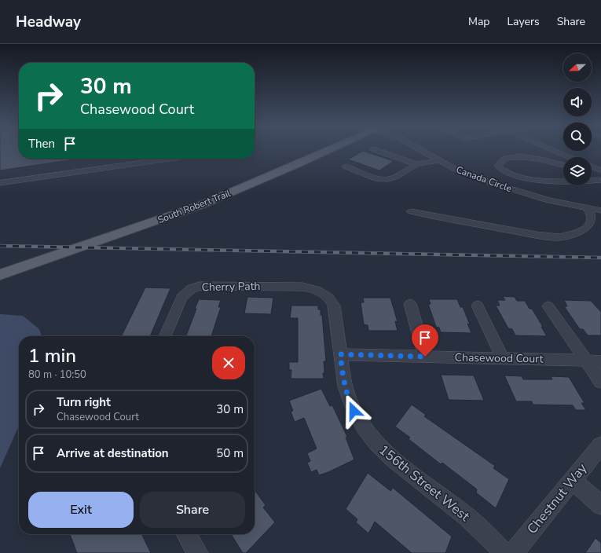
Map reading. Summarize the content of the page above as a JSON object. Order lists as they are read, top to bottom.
{
  "streets": {
    "main road": ["South Robert Trail"],
    "street": [
      "Canada Circle",
      "Cherry Path",
      "Chasewood Court",
      "156th Street West",
      "Chestnut Way"
    ]
  },
  "crossings": [
    ["Cherry Path", "156th Street West"],
    ["Chasewood Court", "156th Street West"]
  ],
  "north": "left",
  "page": {
    "header": "Headway",
    "nav": ["Map", "Layers", "Share"],
    "turn": ["30 m", "Chasewood Court"],
    "then": "Then",
    "heading": ["1 min", "80 m · 10:50"],
    "list": [
      {
        "name": "Turn right",
        "note": "Chasewood Court",
        "value": "30 m"
      },
      {
        "name": "Arrive at destination",
        "value": "50 m"
      }
    ],
    "buttons": ["Exit", "Share"]
  }
}
